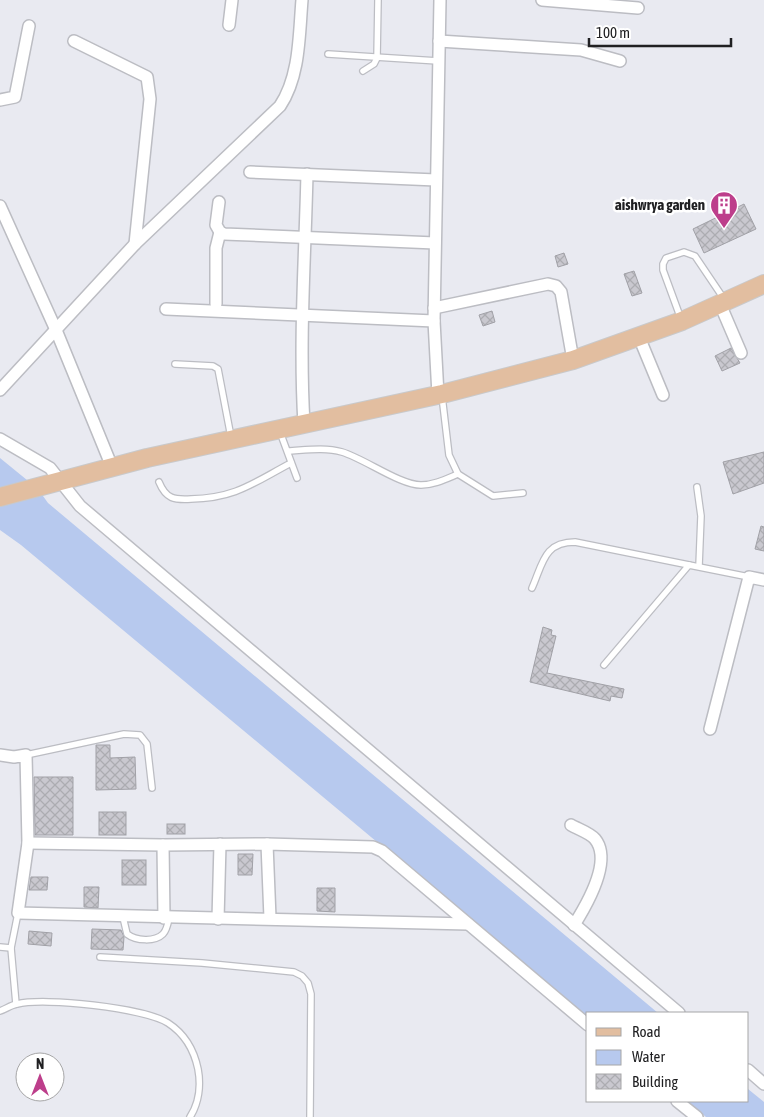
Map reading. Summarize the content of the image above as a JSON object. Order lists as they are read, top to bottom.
{
  "places": {
    "building": ["aishwrya garden"]
  },
  "legend": ["Road", "Water", "Building"],
  "scale_bar": "100 m",
  "north": "top"
}
